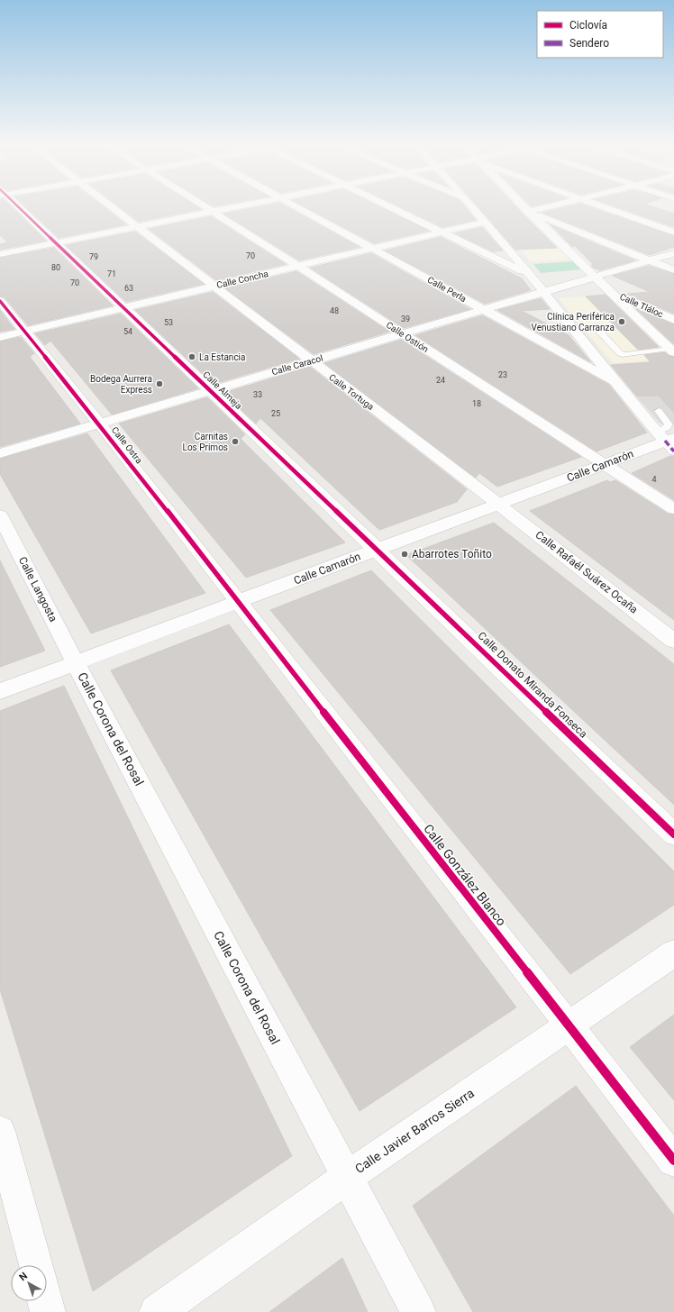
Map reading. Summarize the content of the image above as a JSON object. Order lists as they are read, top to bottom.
{
  "streets": {
    "street": [
      "Calle Concha",
      "Calle Perla",
      "Calle Tláloc",
      "Calle Ostión",
      "Calle Caracol",
      "Calle Almeja",
      "Calle Tortuga",
      "Calle Ostra",
      "Calle Camarón",
      "Calle Rafaél Suárez Ocaña",
      "Calle Langosta",
      "Calle Donato Miranda Fonseca",
      "Calle Corona del Rosal",
      "Calle González Blanco",
      "Calle Javier Barros Sierra"
    ]
  },
  "crossings": [
    ["Calle Concha", "Calle Perla"],
    ["Calle Concha", "Calle Ostión"],
    ["Calle Concha", "Calle Almeja"],
    ["Calle Concha", "Calle Tortuga"],
    ["Calle Concha", "Calle Ostra"],
    ["Calle Perla", "Calle Caracol"],
    ["Calle Ostión", "Calle Caracol"],
    ["Calle Ostión", "Calle Camarón"],
    ["Calle Caracol", "Calle Almeja"],
    ["Calle Caracol", "Calle Tortuga"],
    ["Calle Caracol", "Calle Ostra"],
    ["Calle Almeja", "Calle Camarón"],
    ["Calle Almeja", "Calle Donato Miranda Fonseca"],
    ["Calle Tortuga", "Calle Camarón"],
    ["Calle Tortuga", "Calle Rafaél Suárez Ocaña"],
    ["Calle Ostra", "Calle Camarón"],
    ["Calle Ostra", "Calle González Blanco"],
    ["Calle Camarón", "Calle Rafaél Suárez Ocaña"],
    ["Calle Camarón", "Calle Langosta"],
    ["Calle Camarón", "Calle Donato Miranda Fonseca"],
    ["Calle Camarón", "Calle Corona del Rosal"],
    ["Calle Camarón", "Calle González Blanco"],
    ["Calle Langosta", "Calle Corona del Rosal"],
    ["Calle Corona del Rosal", "Calle Javier Barros Sierra"],
    ["Calle González Blanco", "Calle Javier Barros Sierra"]
  ],
  "places": [
    "Clínica Periférica Venustiano Carranza",
    "La Estancia",
    "Bodega Aurrera Express",
    "Carnitas Los Primos",
    "Abarrotes Toñito"
  ],
  "house_numbers": [
    "70",
    "79",
    "80",
    "71",
    "70",
    "63",
    "48",
    "39",
    "53",
    "54",
    "23",
    "24",
    "33",
    "18",
    "25",
    "4"
  ],
  "legend": ["Ciclovía", "Sendero"],
  "north": "top left"
}
